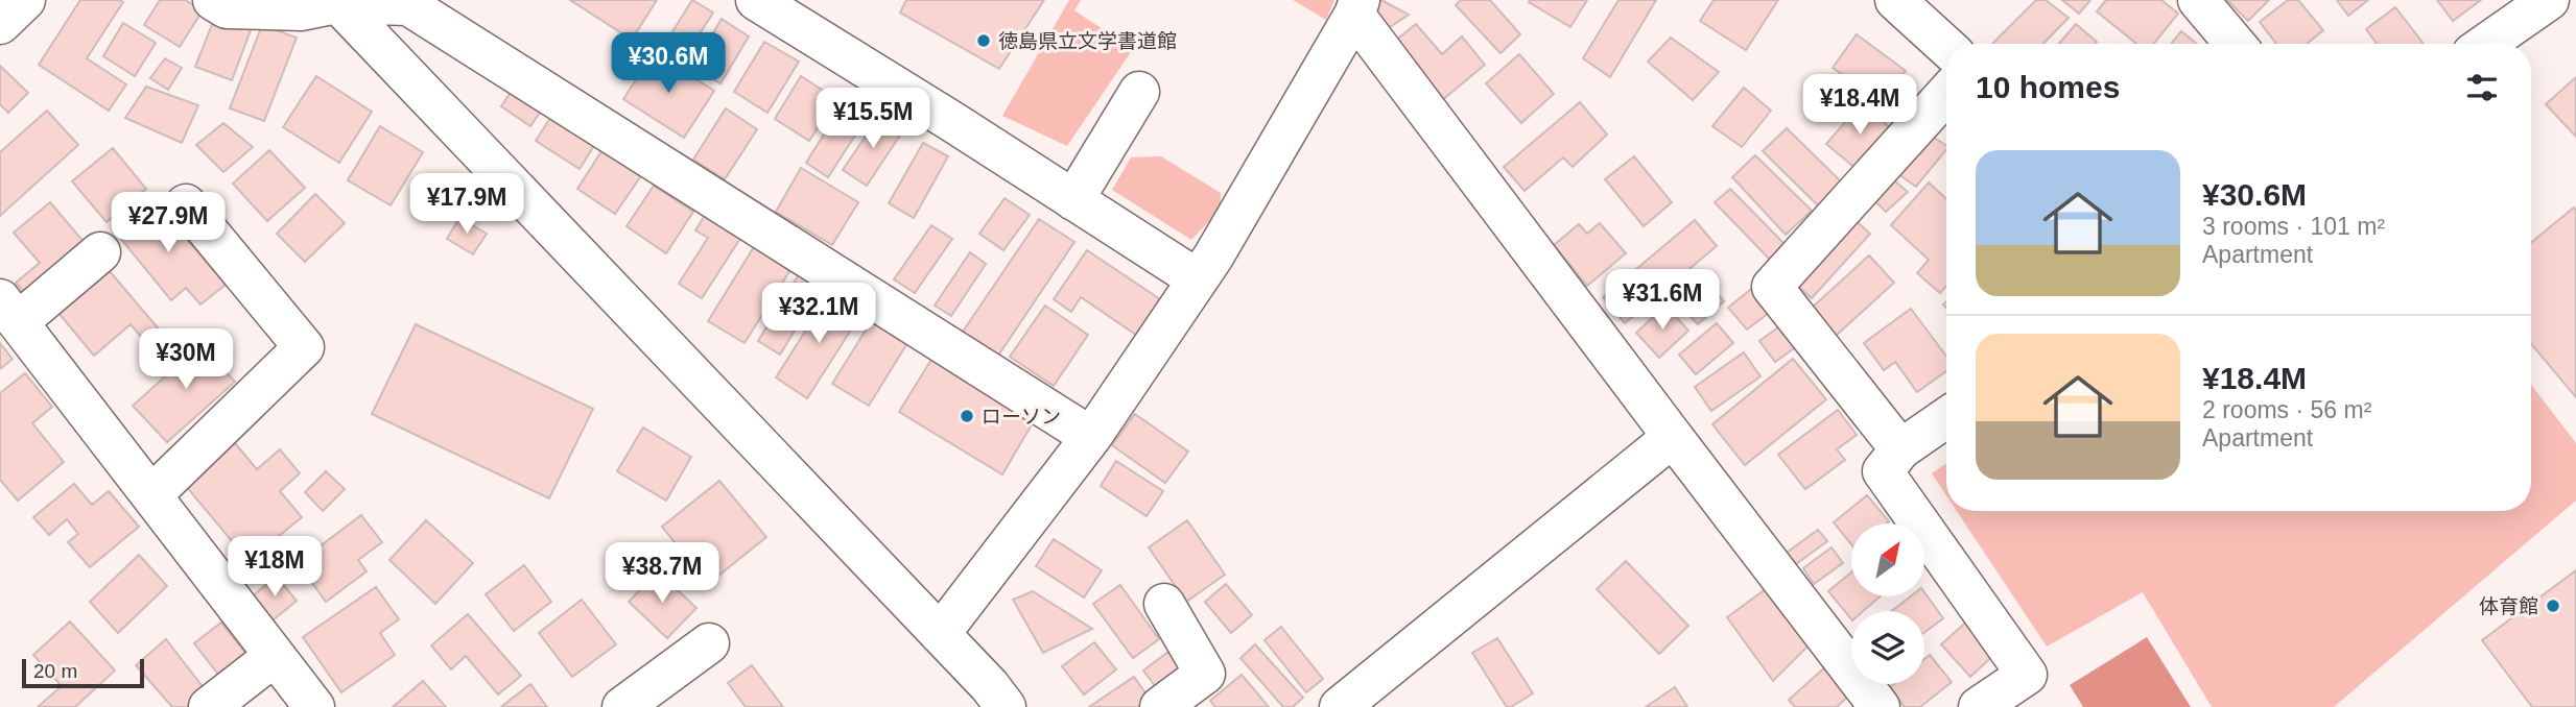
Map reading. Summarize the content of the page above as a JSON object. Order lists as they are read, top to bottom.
{
  "places": ["徳島県立文学書道館", "ローソン", "体育館"],
  "scale_bar": "20 m",
  "north": "top right",
  "page": {
    "price": [
      "¥30.6M",
      "¥18.4M",
      "¥15.5M",
      "¥17.9M",
      "¥27.9M",
      "¥31.6M",
      "¥32.1M",
      "¥30M",
      "¥18M",
      "¥38.7M"
    ],
    "heading": "10 homes",
    "list": [
      {
        "name": "¥30.6M",
        "note": "3 rooms · 101 m² · Apartment"
      },
      {
        "name": "¥18.4M",
        "note": "2 rooms · 56 m² · Apartment"
      }
    ],
    "scale": "20 m"
  }
}
